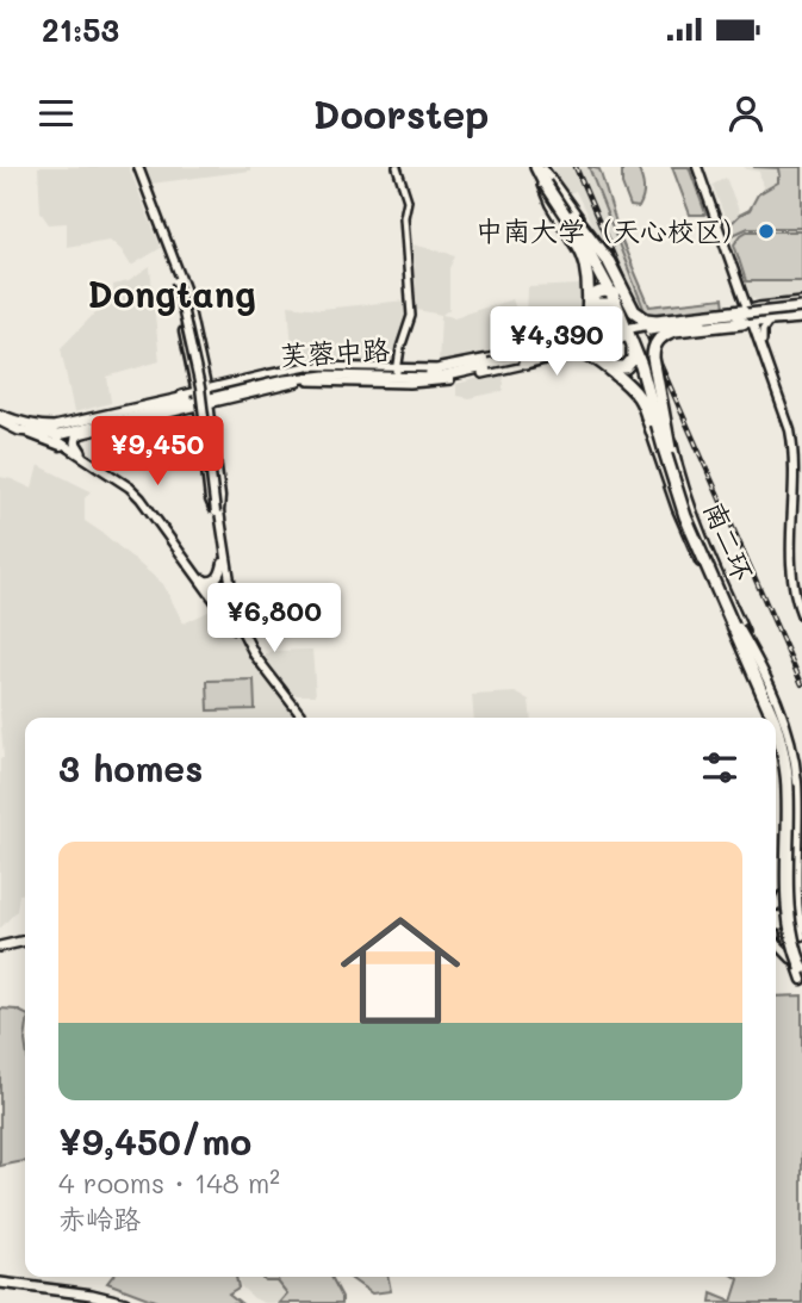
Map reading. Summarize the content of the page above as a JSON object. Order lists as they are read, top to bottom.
{
  "streets": {
    "highway": ["南二环"],
    "main road": ["芙蓉中路"]
  },
  "crossings": [
    ["芙蓉中路", "南二环"]
  ],
  "districts": ["Dongtang"],
  "places": ["中南大学（天心校区）"],
  "page": {
    "status": "21:53",
    "header": "Doorstep",
    "price": ["¥4,390", "¥9,450", "¥6,800"],
    "heading": "3 homes",
    "list": [
      {
        "name": "¥9,450/mo",
        "note": "4 rooms · 148 m² · 赤岭路"
      }
    ]
  }
}
